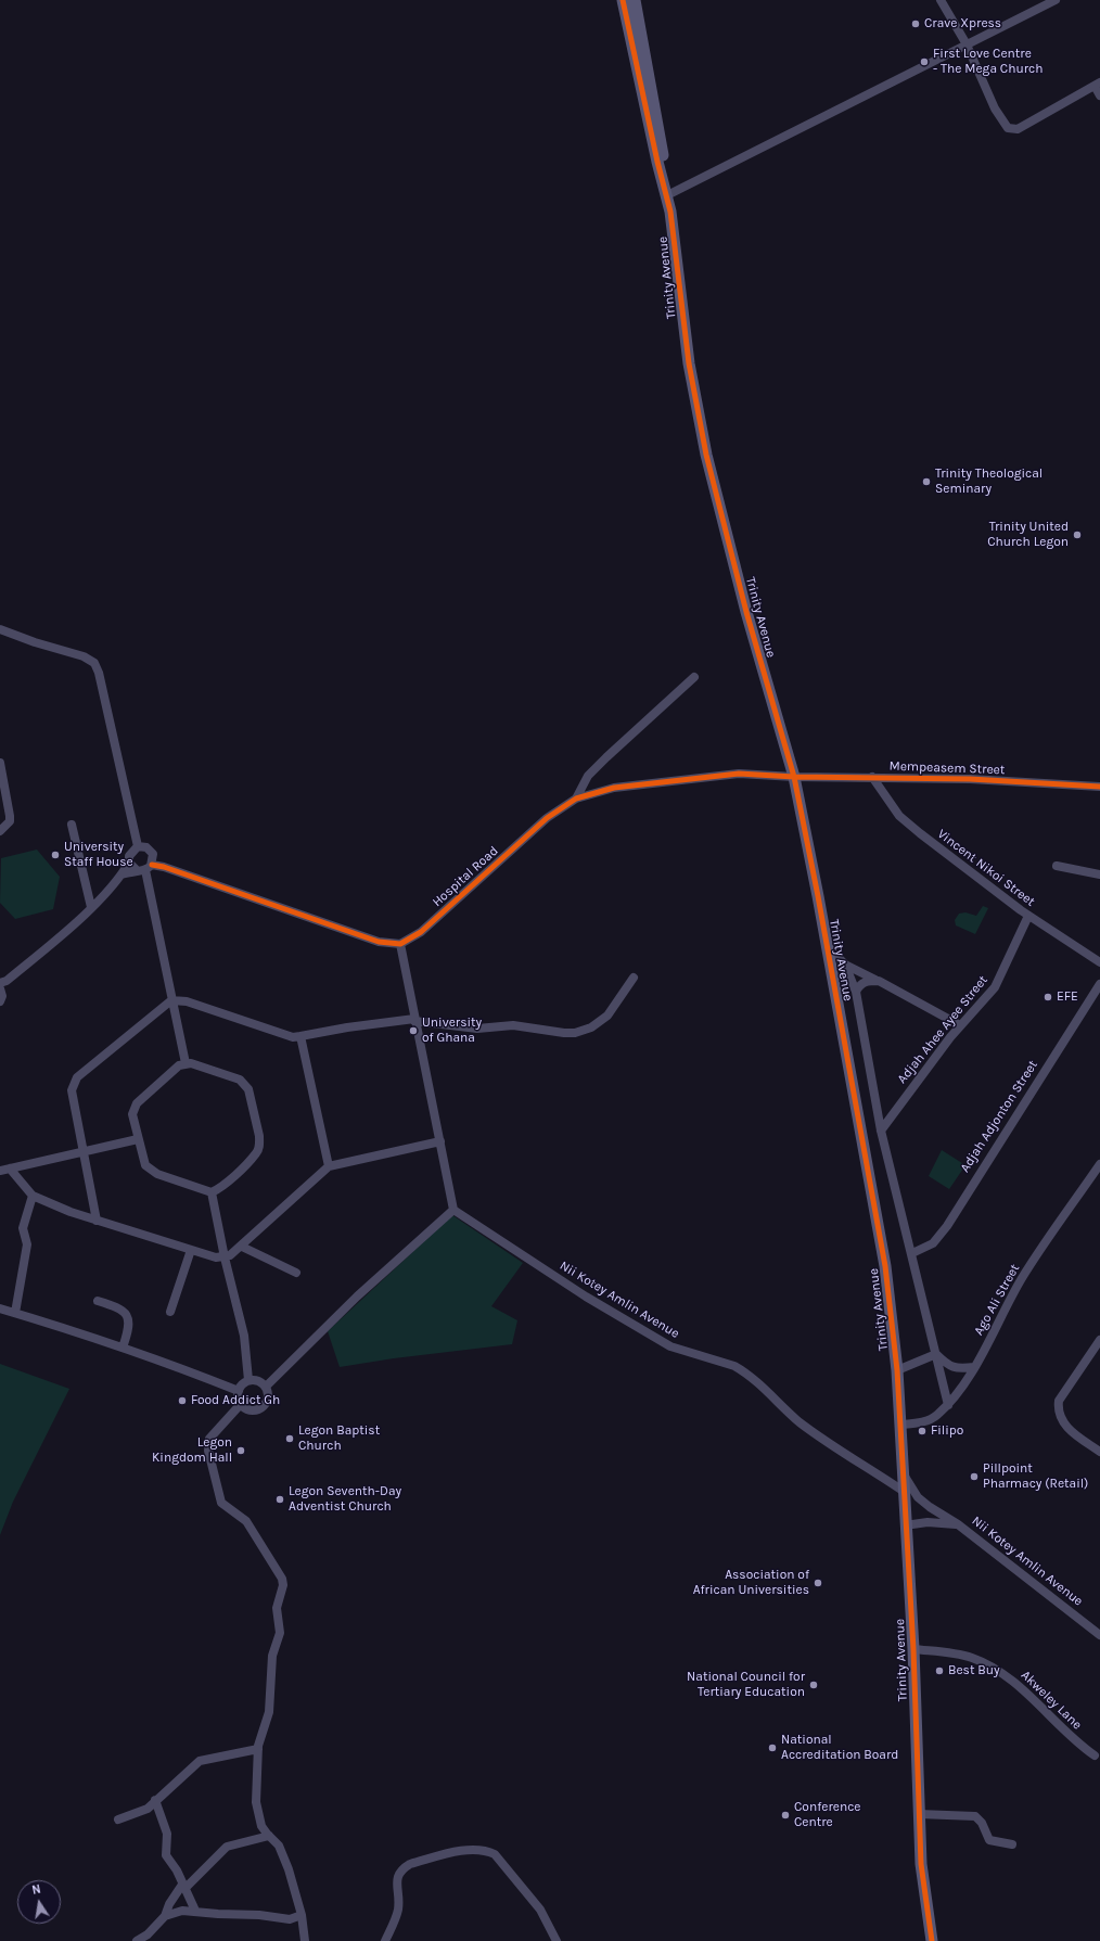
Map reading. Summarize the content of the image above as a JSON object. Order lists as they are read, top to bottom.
{
  "streets": {
    "street": [
      "Trinity Avenue",
      "Mempeasem Street",
      "Vincent Nikoi Street",
      "Hospital Road",
      "Adjah Ahee Ayee Street",
      "Adjah Adjonton Street",
      "Nii Kotey Amlin Avenue",
      "Ago Ali Street",
      "Akweley Lane"
    ]
  },
  "crossings": [
    ["Trinity Avenue", "Mempeasem Street"],
    ["Trinity Avenue", "Hospital Road"],
    ["Trinity Avenue", "Nii Kotey Amlin Avenue"],
    ["Trinity Avenue", "Ago Ali Street"],
    ["Trinity Avenue", "Akweley Lane"],
    ["Mempeasem Street", "Vincent Nikoi Street"],
    ["Mempeasem Street", "Hospital Road"],
    ["Vincent Nikoi Street", "Adjah Ahee Ayee Street"]
  ],
  "places": [
    "Crave Xpress",
    "First Love Centre - The Mega Church",
    "Trinity Theological Seminary",
    "Trinity United Church Legon",
    "University Staff House",
    "EFE",
    "University of Ghana",
    "Food Addict Gh",
    "Filipo",
    "Legon Baptist Church",
    "Legon Kingdom Hall",
    "Pillpoint Pharmacy (Retail)",
    "Legon Seventh-Day Adventist Church",
    "Association of African Universities",
    "Best Buy",
    "National Council for Tertiary Education",
    "National Accreditation Board",
    "Conference Centre"
  ],
  "north": "top"
}
